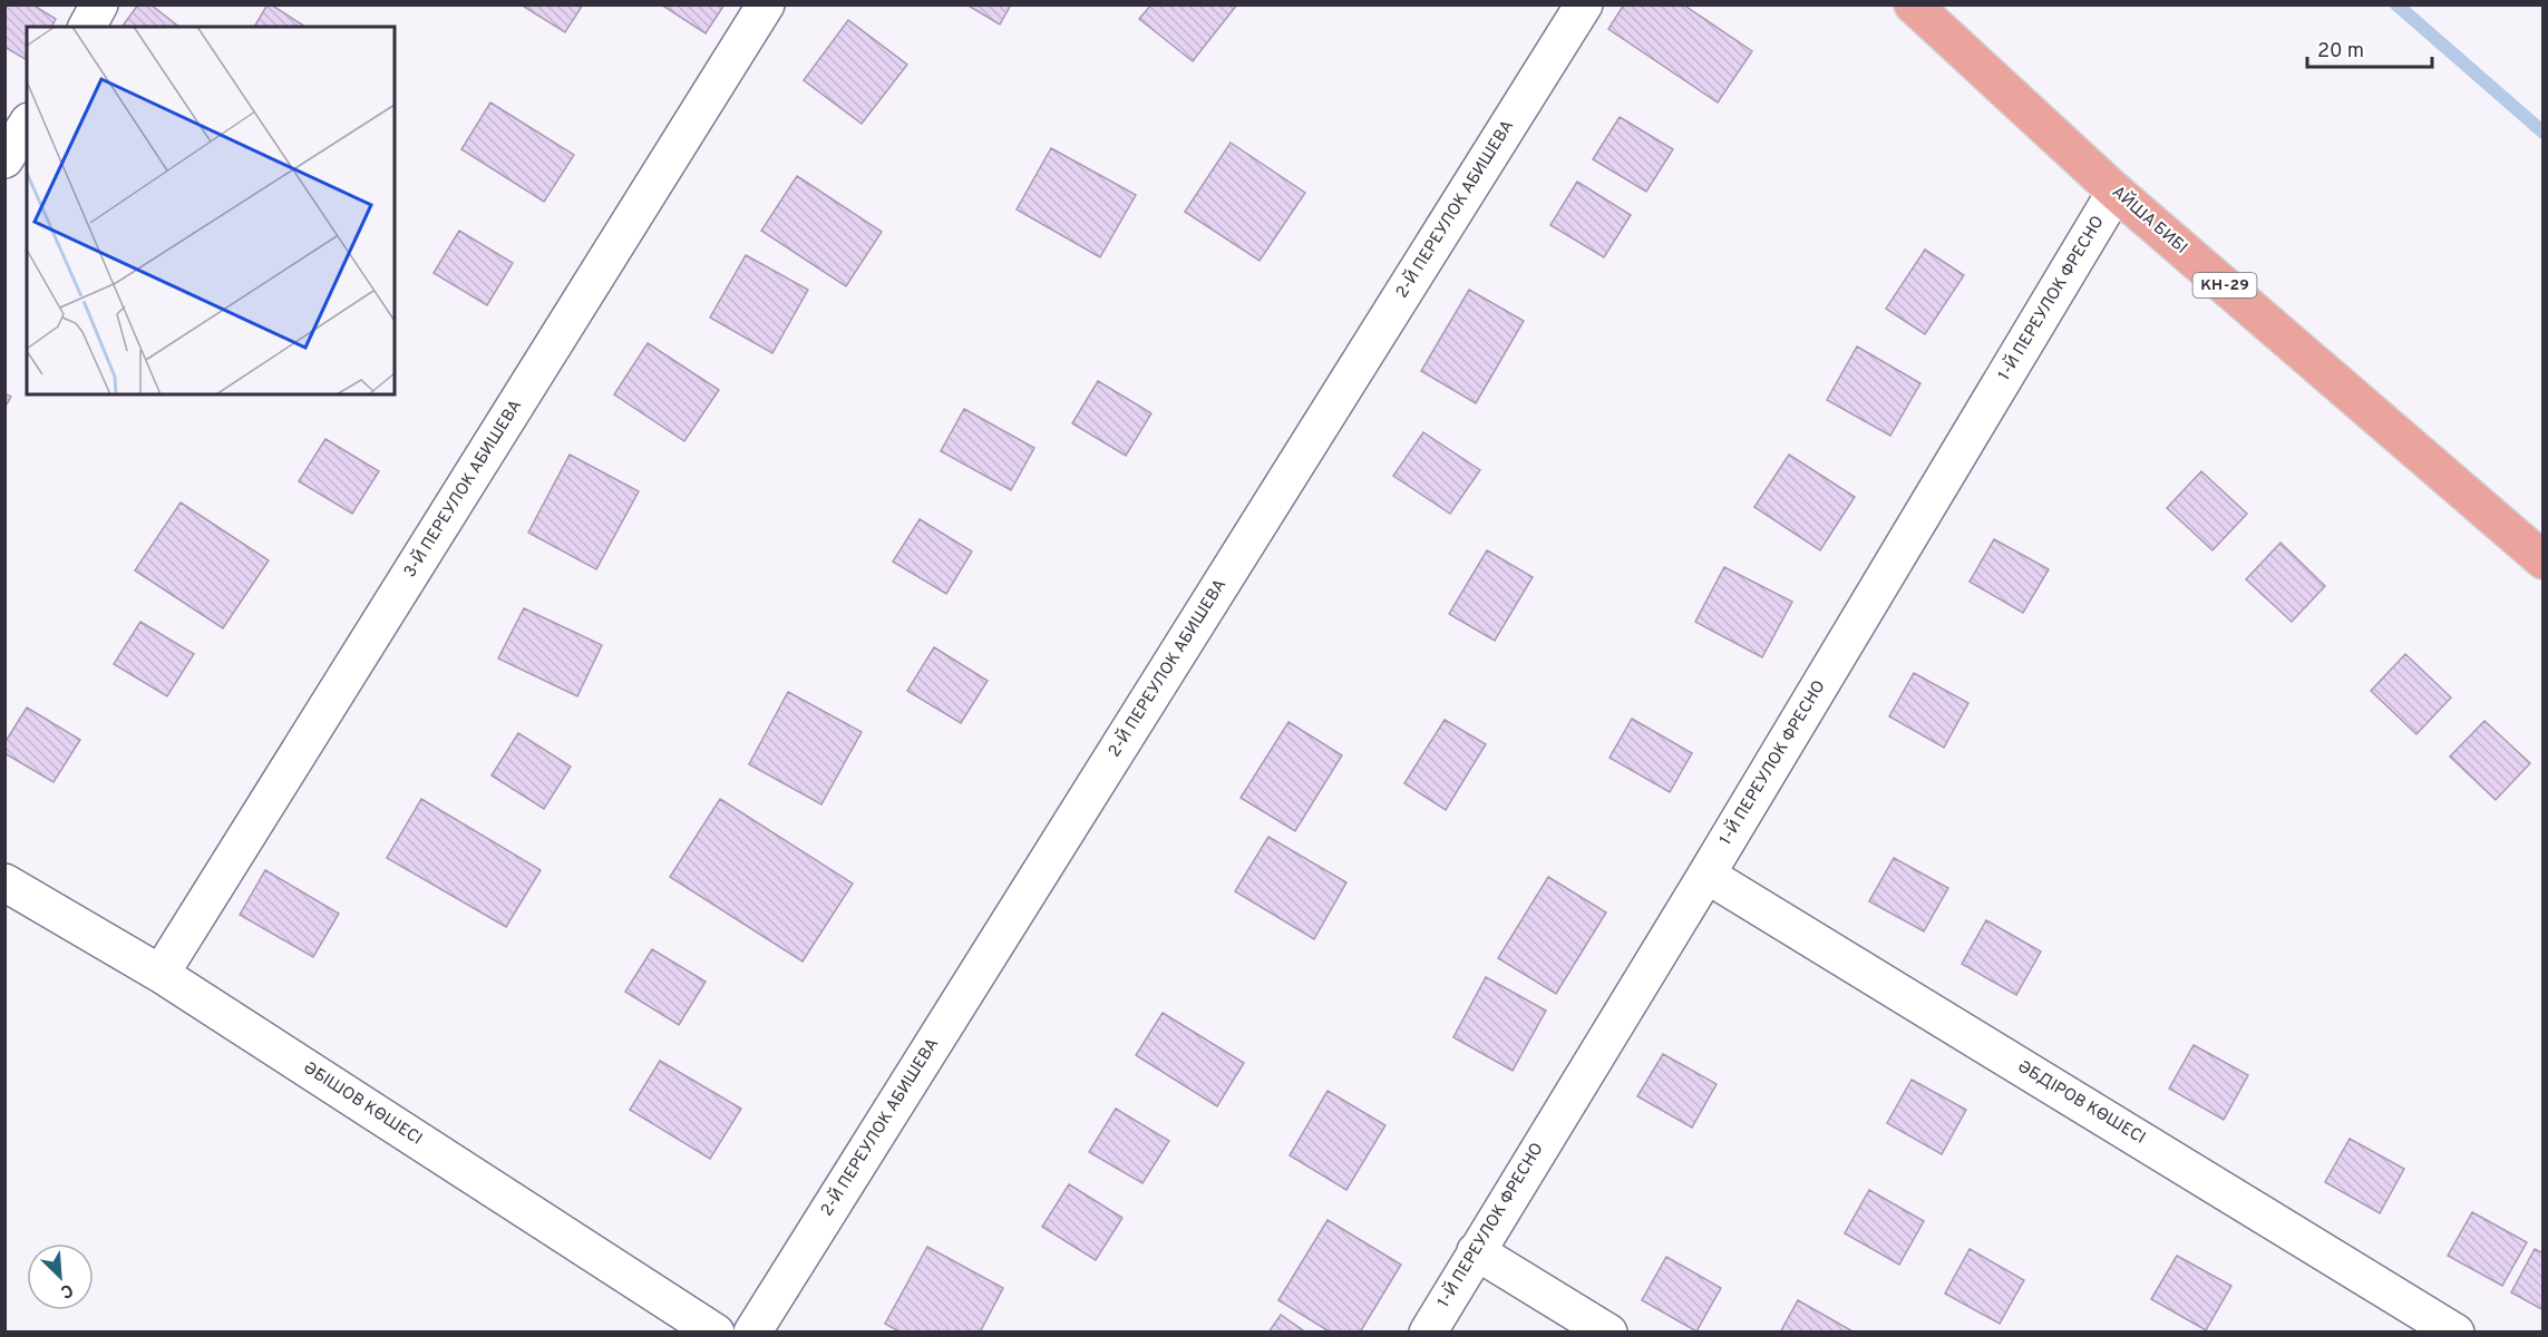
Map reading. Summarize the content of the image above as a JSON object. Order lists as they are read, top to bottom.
{
  "streets": {
    "main road": ["АЙША БИБІ", "КН-29"],
    "street": [
      "2-Й ПЕРЕУЛОК АБИШЕВА",
      "1-Й ПЕРЕУЛОК ФРЕСНО",
      "3-Й ПЕРЕУЛОК АБИШЕВА",
      "ӘБДІРОВ КӨШЕСІ",
      "ӘБІШОВ КӨШЕСІ"
    ]
  },
  "crossings": [
    ["АЙША БИБІ", "1-Й ПЕРЕУЛОК ФРЕСНО"],
    ["1-Й ПЕРЕУЛОК ФРЕСНО", "ӘБДІРОВ КӨШЕСІ"],
    ["3-Й ПЕРЕУЛОК АБИШЕВА", "ӘБІШОВ КӨШЕСІ"]
  ],
  "scale_bar": "20 m",
  "north": "bottom right"
}
